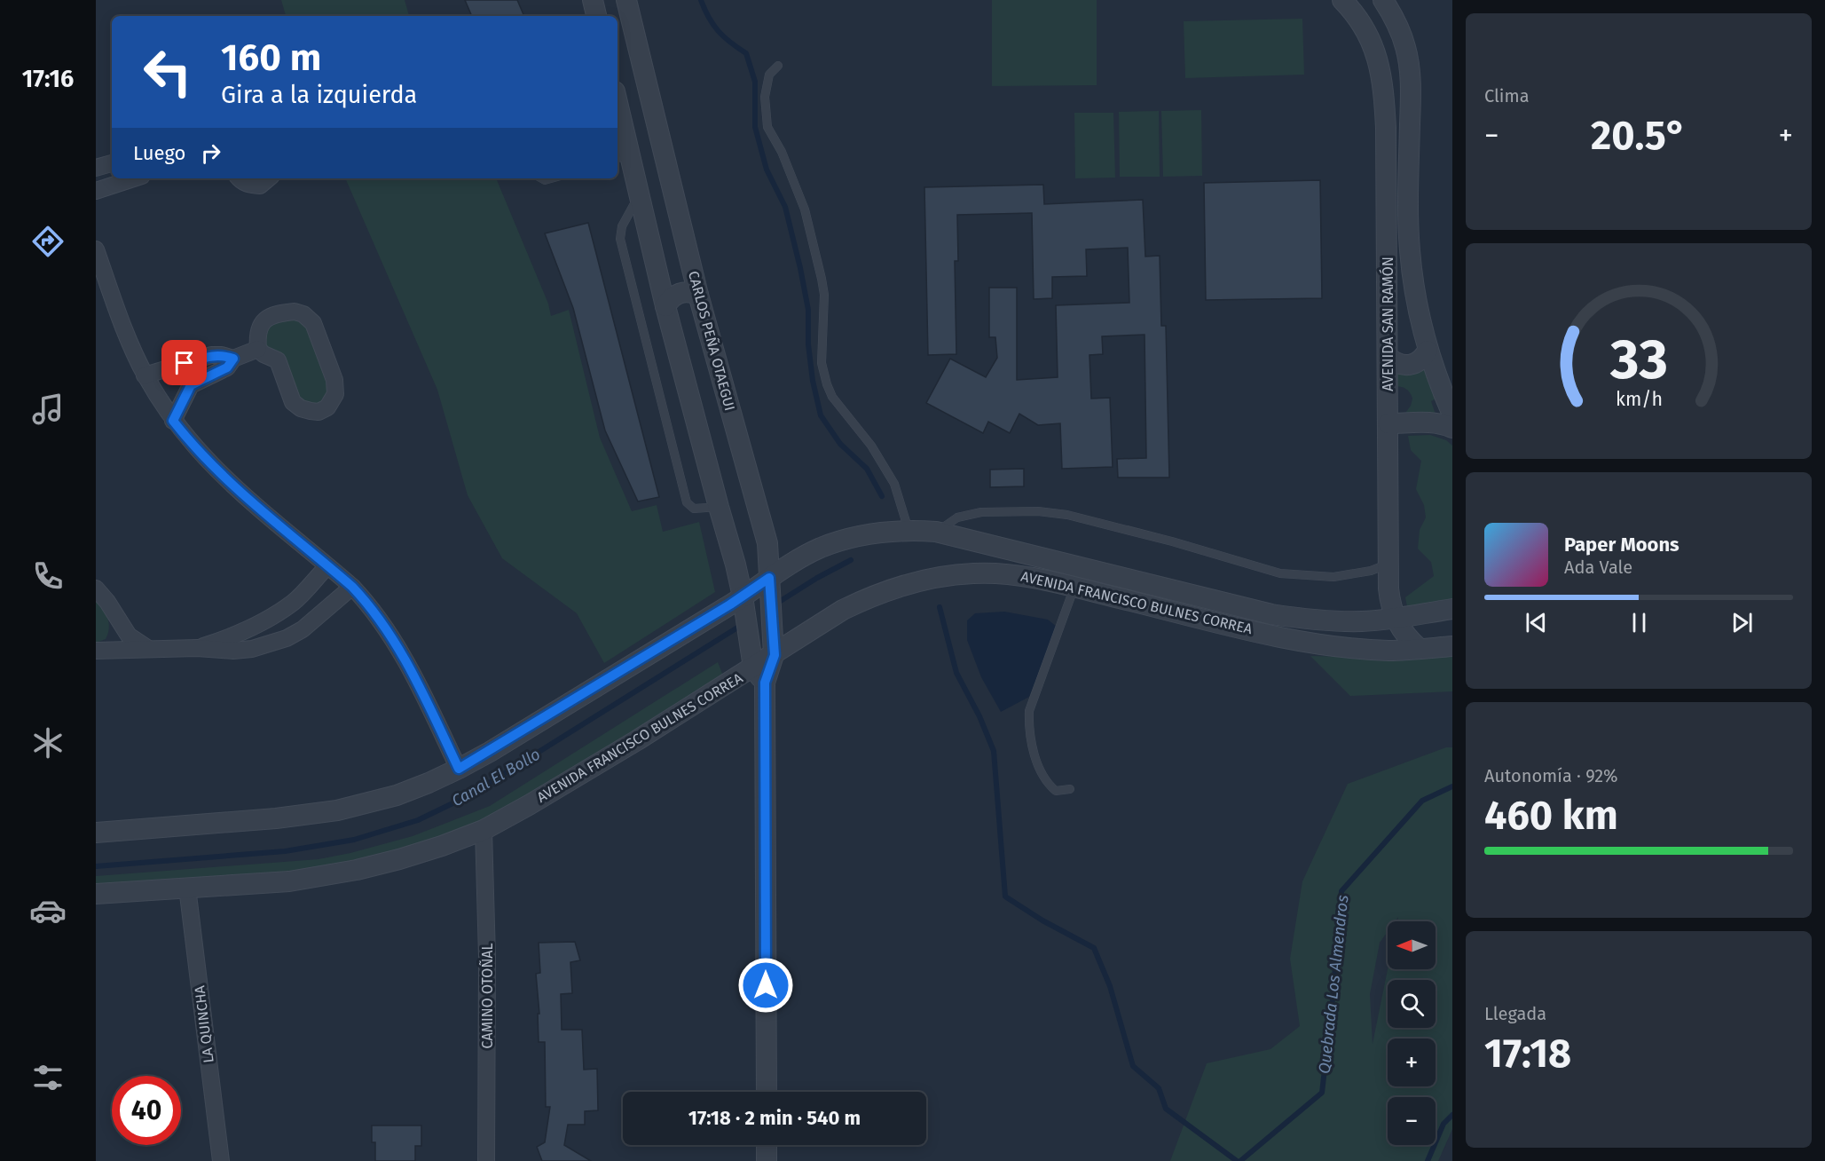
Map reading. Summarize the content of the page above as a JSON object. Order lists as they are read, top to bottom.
{
  "streets": {
    "street": [
      "AVENIDA SAN RAMÓN",
      "CARLOS PEÑA OTAEGUI",
      "AVENIDA FRANCISCO BULNES CORREA",
      "CAMINO OTOÑAL",
      "LA QUINCHA"
    ]
  },
  "crossings": [
    ["AVENIDA SAN RAMÓN", "AVENIDA FRANCISCO BULNES CORREA"],
    ["CARLOS PEÑA OTAEGUI", "AVENIDA FRANCISCO BULNES CORREA"],
    ["AVENIDA FRANCISCO BULNES CORREA", "CAMINO OTOÑAL"],
    ["AVENIDA FRANCISCO BULNES CORREA", "LA QUINCHA"]
  ],
  "water": ["Canal El Bollo", "Quebrada Los Almendros"],
  "north": "left",
  "page": {
    "tabs": "17:16",
    "tile": [
      "Clima",
      ["Autonomía · 92%", "460 km"],
      ["Llegada", "17:18"]
    ],
    "turn": ["160 m", "Gira a la izquierda"],
    "heat": ["−", "20.5°", "+"],
    "then": "Luego",
    "song": ["Paper Moons", "Ada Vale"],
    "map_buttons": ["+", "−"],
    "limit": "40",
    "trip": "17:18 · 2 min · 540 m",
    "gauge": ["33", "km/h"]
  }
}
